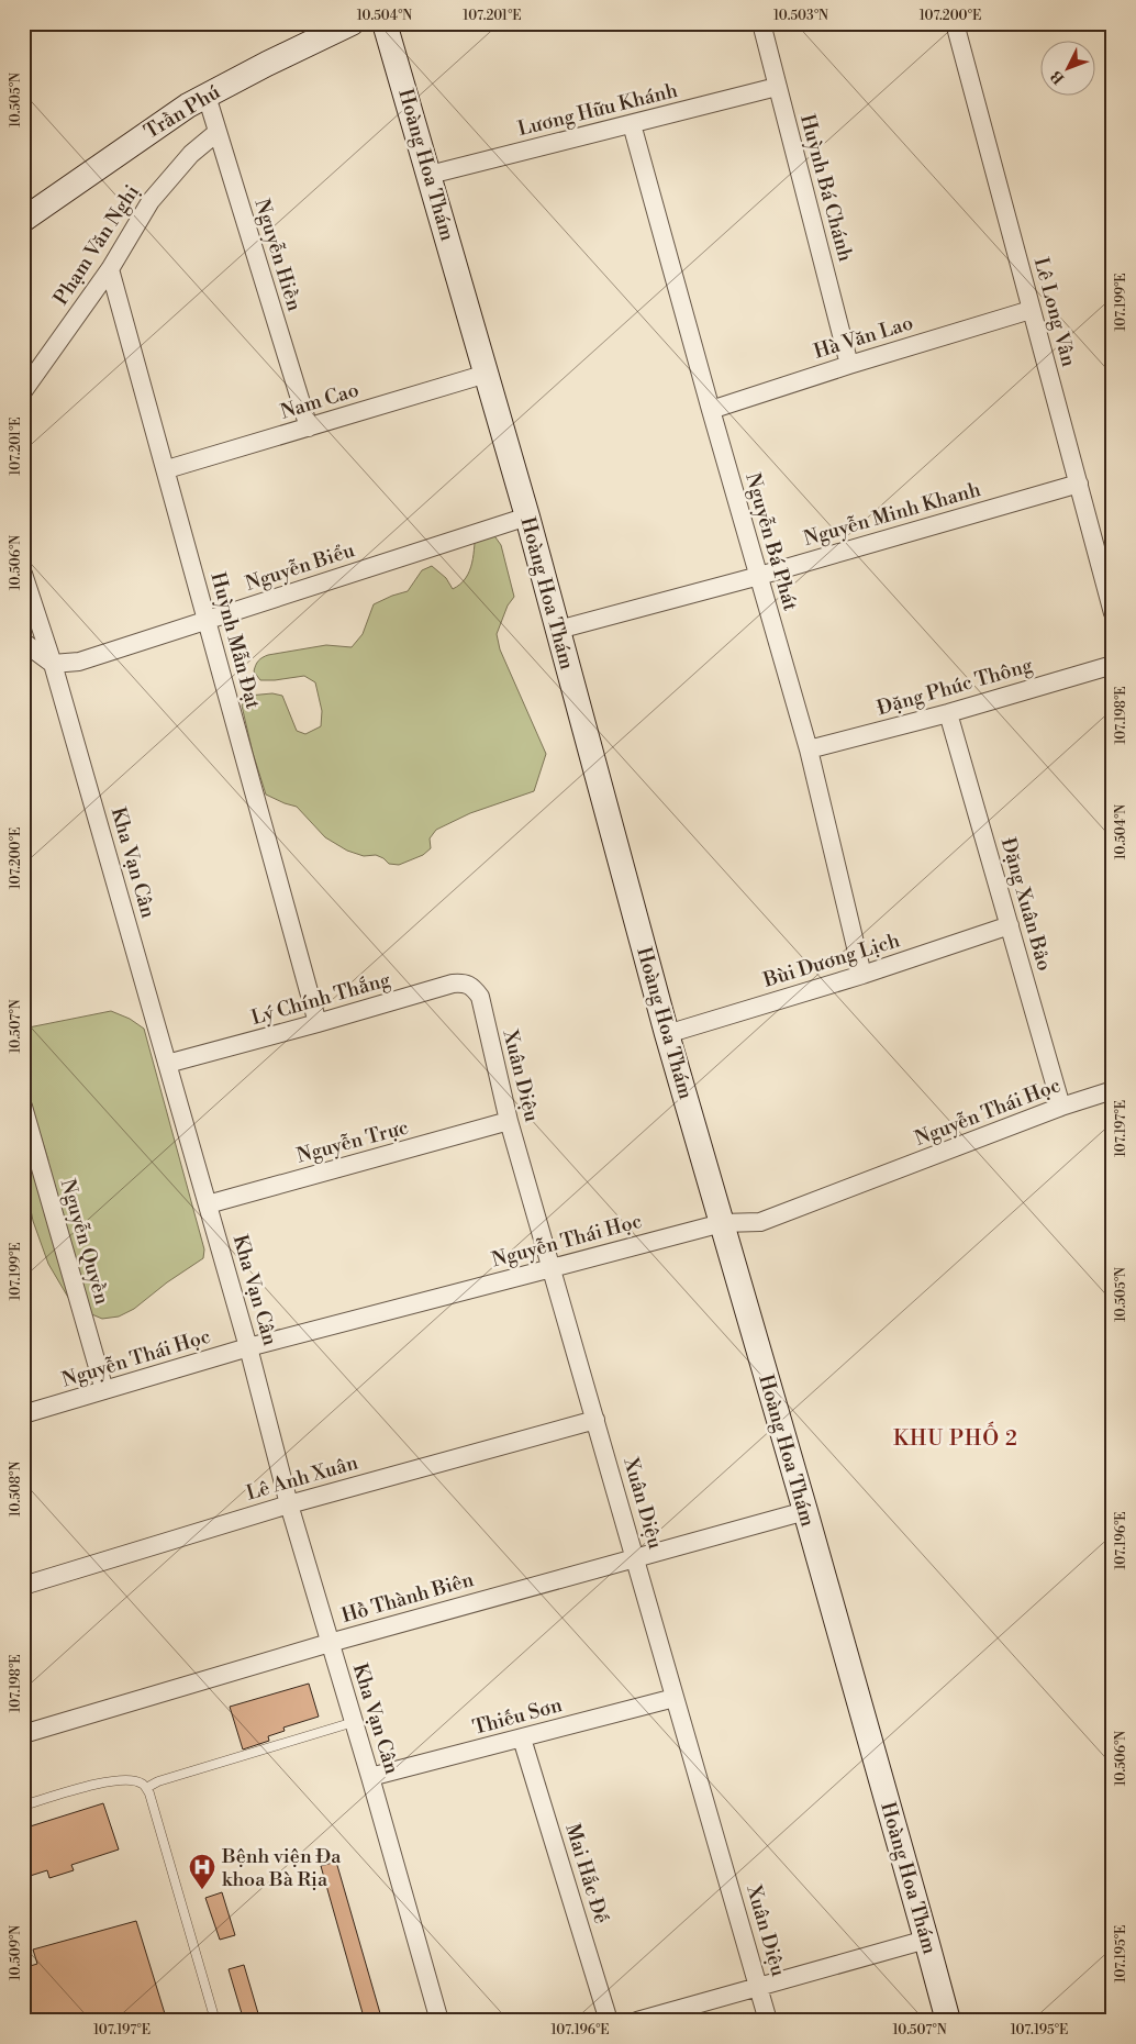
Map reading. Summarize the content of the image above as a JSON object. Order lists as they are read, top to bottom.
{
  "streets": {
    "street": [
      "Lương Hữu Khánh",
      "Trần Phú",
      "Hoàng Hoa Thám",
      "Huỳnh Bá Chánh",
      "Phạm Văn Nghị",
      "Nguyễn Hiền",
      "Lê Long Vân",
      "Hà Văn Lao",
      "Nam Cao",
      "Nguyễn Minh Khanh",
      "Nguyễn Bá Phát",
      "Nguyễn Biểu",
      "Huỳnh Mẫn Đạt",
      "Đặng Phúc Thông",
      "Kha Vạn Cân",
      "Đặng Xuân Bảo",
      "Bùi Dương Lịch",
      "Lý Chính Thắng",
      "Xuân Diệu",
      "Nguyễn Thái Học",
      "Nguyễn Trực",
      "Nguyễn Quyền",
      "Lê Anh Xuân",
      "Hồ Thành Biên",
      "Thiếu Sơn",
      "Mai Hắc Đế"
    ]
  },
  "crossings": [
    ["Lương Hữu Khánh", "Hoàng Hoa Thám"],
    ["Lương Hữu Khánh", "Huỳnh Bá Chánh"],
    ["Lương Hữu Khánh", "Nguyễn Bá Phát"],
    ["Trần Phú", "Nguyễn Hiền"],
    ["Hoàng Hoa Thám", "Nam Cao"],
    ["Hoàng Hoa Thám", "Nguyễn Minh Khanh"],
    ["Hoàng Hoa Thám", "Nguyễn Biểu"],
    ["Hoàng Hoa Thám", "Bùi Dương Lịch"],
    ["Hoàng Hoa Thám", "Nguyễn Thái Học"],
    ["Hoàng Hoa Thám", "Hồ Thành Biên"],
    ["Huỳnh Bá Chánh", "Hà Văn Lao"],
    ["Phạm Văn Nghị", "Nguyễn Hiền"],
    ["Phạm Văn Nghị", "Huỳnh Mẫn Đạt"],
    ["Nguyễn Hiền", "Nam Cao"],
    ["Lê Long Vân", "Hà Văn Lao"],
    ["Lê Long Vân", "Nguyễn Minh Khanh"],
    ["Hà Văn Lao", "Nguyễn Bá Phát"],
    ["Nam Cao", "Huỳnh Mẫn Đạt"],
    ["Nguyễn Minh Khanh", "Nguyễn Bá Phát"],
    ["Nguyễn Bá Phát", "Đặng Phúc Thông"],
    ["Nguyễn Bá Phát", "Bùi Dương Lịch"],
    ["Nguyễn Biểu", "Huỳnh Mẫn Đạt"],
    ["Nguyễn Biểu", "Kha Vạn Cân"],
    ["Huỳnh Mẫn Đạt", "Lý Chính Thắng"],
    ["Đặng Phúc Thông", "Đặng Xuân Bảo"],
    ["Kha Vạn Cân", "Lý Chính Thắng"],
    ["Kha Vạn Cân", "Nguyễn Thái Học"],
    ["Kha Vạn Cân", "Nguyễn Trực"],
    ["Kha Vạn Cân", "Lê Anh Xuân"],
    ["Kha Vạn Cân", "Hồ Thành Biên"],
    ["Kha Vạn Cân", "Thiếu Sơn"],
    ["Đặng Xuân Bảo", "Bùi Dương Lịch"],
    ["Đặng Xuân Bảo", "Nguyễn Thái Học"],
    ["Lý Chính Thắng", "Xuân Diệu"],
    ["Xuân Diệu", "Nguyễn Thái Học"],
    ["Xuân Diệu", "Nguyễn Trực"],
    ["Xuân Diệu", "Lê Anh Xuân"],
    ["Xuân Diệu", "Hồ Thành Biên"],
    ["Xuân Diệu", "Thiếu Sơn"],
    ["Nguyễn Thái Học", "Nguyễn Quyền"],
    ["Thiếu Sơn", "Mai Hắc Đế"]
  ],
  "districts": ["KHU PHỐ 2"],
  "places": {
    "hospital": ["Bệnh viện Đa khoa Bà Rịa"]
  },
  "north": "bottom left",
  "coordinates": [
    "10.504°N",
    "107.201°E",
    "10.503°N",
    "107.200°E",
    "10.505°N",
    "107.199°E",
    "10.506°N",
    "107.198°E",
    "10.507°N",
    "107.197°E",
    "10.508°N",
    "107.196°E",
    "10.509°N",
    "107.195°E"
  ]
}
